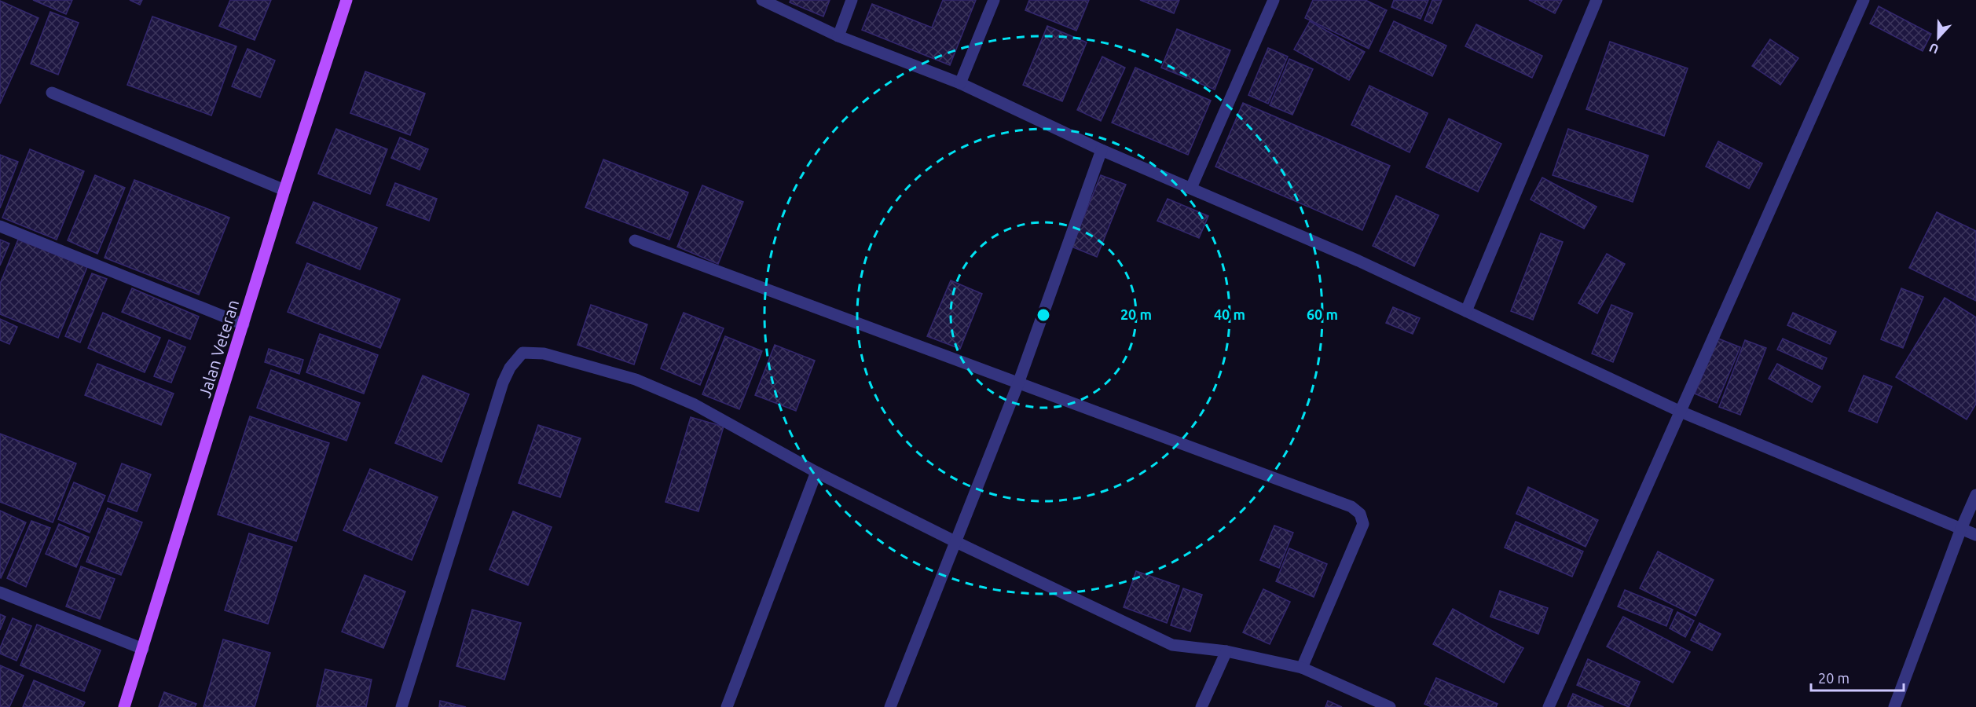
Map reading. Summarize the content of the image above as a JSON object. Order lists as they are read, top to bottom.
{
  "streets": {
    "main road": ["Jalan Veteran"]
  },
  "scale_bar": "20 m",
  "north": "bottom",
  "rings": ["20 m", "40 m", "60 m"]
}
